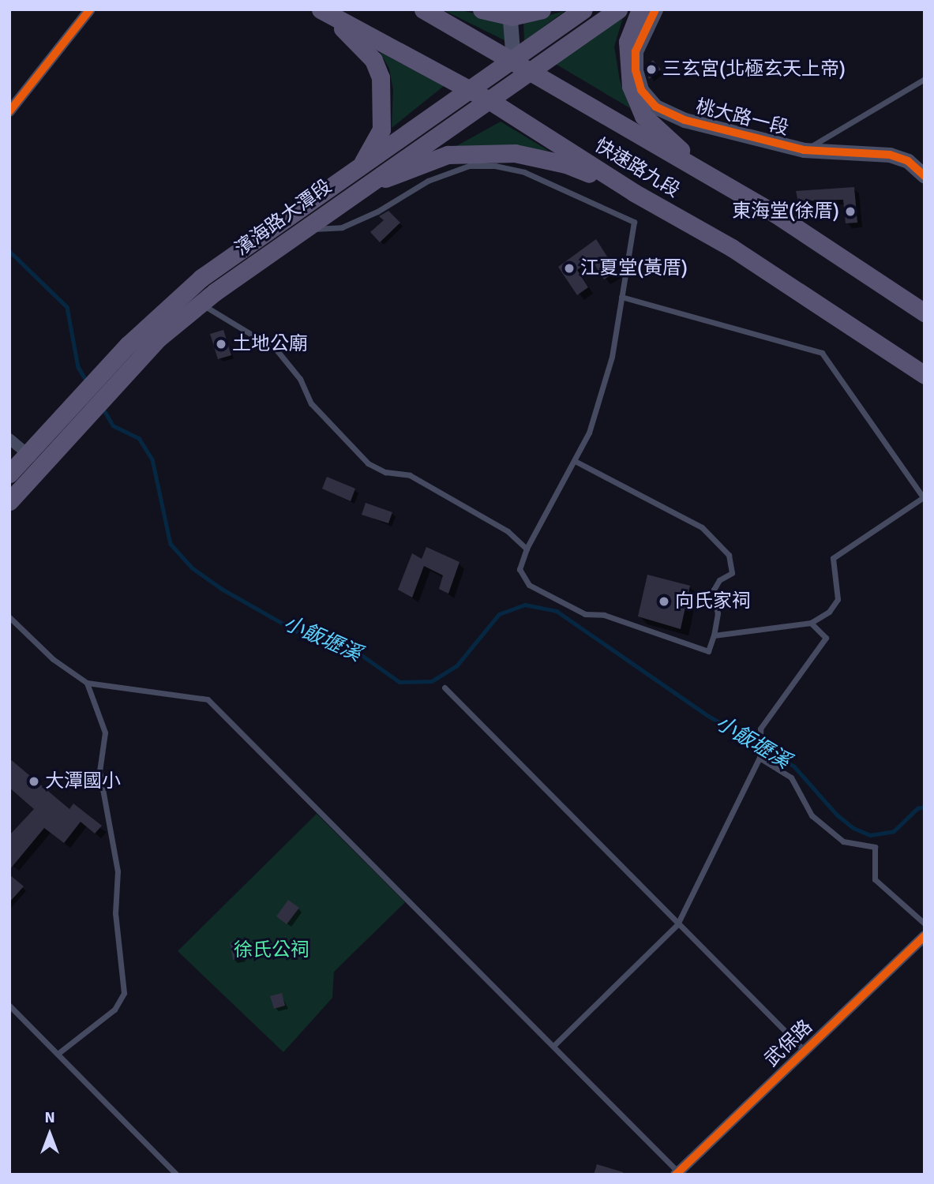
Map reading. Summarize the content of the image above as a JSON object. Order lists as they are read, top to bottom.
{
  "streets": {
    "main road": ["快速路九段", "濱海路大潭段"],
    "street": ["桃大路一段", "武保路"]
  },
  "crossings": [
    ["快速路九段", "濱海路大潭段"]
  ],
  "water": ["小飯壢溪"],
  "parks": ["徐氏公祠"],
  "places": [
    "三玄宮(北極玄天上帝)",
    "東海堂(徐厝)",
    "江夏堂(黃厝)",
    "土地公廟",
    "向氏家祠",
    "大潭國小"
  ],
  "north": "top"
}
